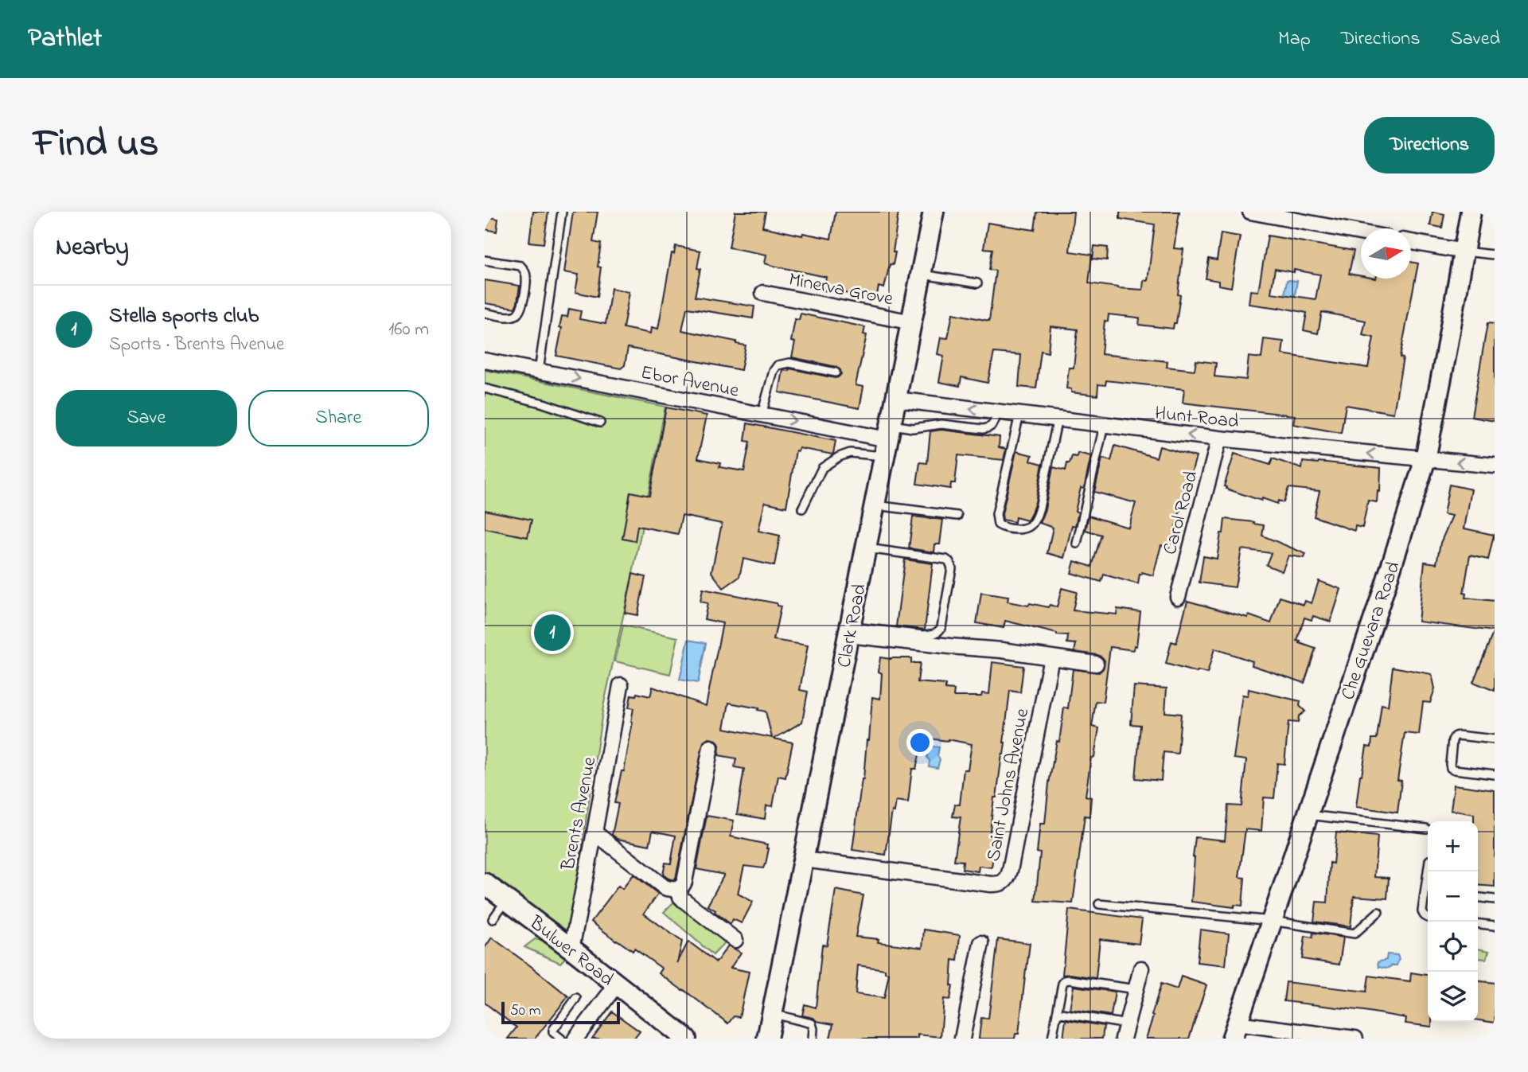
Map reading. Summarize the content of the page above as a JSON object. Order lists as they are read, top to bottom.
{
  "streets": {
    "street": [
      "Minerva Grove",
      "Ebor Avenue",
      "Hunt Road",
      "Carol Road",
      "Clark Road",
      "Che Guevara Road",
      "Saint Johns Avenue",
      "Brents Avenue",
      "Bulwer Road"
    ]
  },
  "crossings": [
    ["Minerva Grove", "Clark Road"],
    ["Ebor Avenue", "Clark Road"],
    ["Hunt Road", "Carol Road"],
    ["Hunt Road", "Clark Road"],
    ["Hunt Road", "Che Guevara Road"],
    ["Clark Road", "Saint Johns Avenue"],
    ["Brents Avenue", "Bulwer Road"]
  ],
  "one_way": ["Ebor Avenue", "Hunt Road"],
  "scale_bar": "50 m",
  "north": "right",
  "page": {
    "header": "Pathlet",
    "nav": ["Map", "Directions", "Saved"],
    "title": "Find us",
    "buttons": [
      "Directions",
      ["Save", "Share"]
    ],
    "heading": "Nearby",
    "list": [
      {
        "mark": "1",
        "name": "Stella sports club",
        "note": "Sports · Brents Avenue",
        "value": "160 m"
      }
    ],
    "pins": "1",
    "map_buttons": ["+", "−"],
    "scale": "50 m"
  }
}
